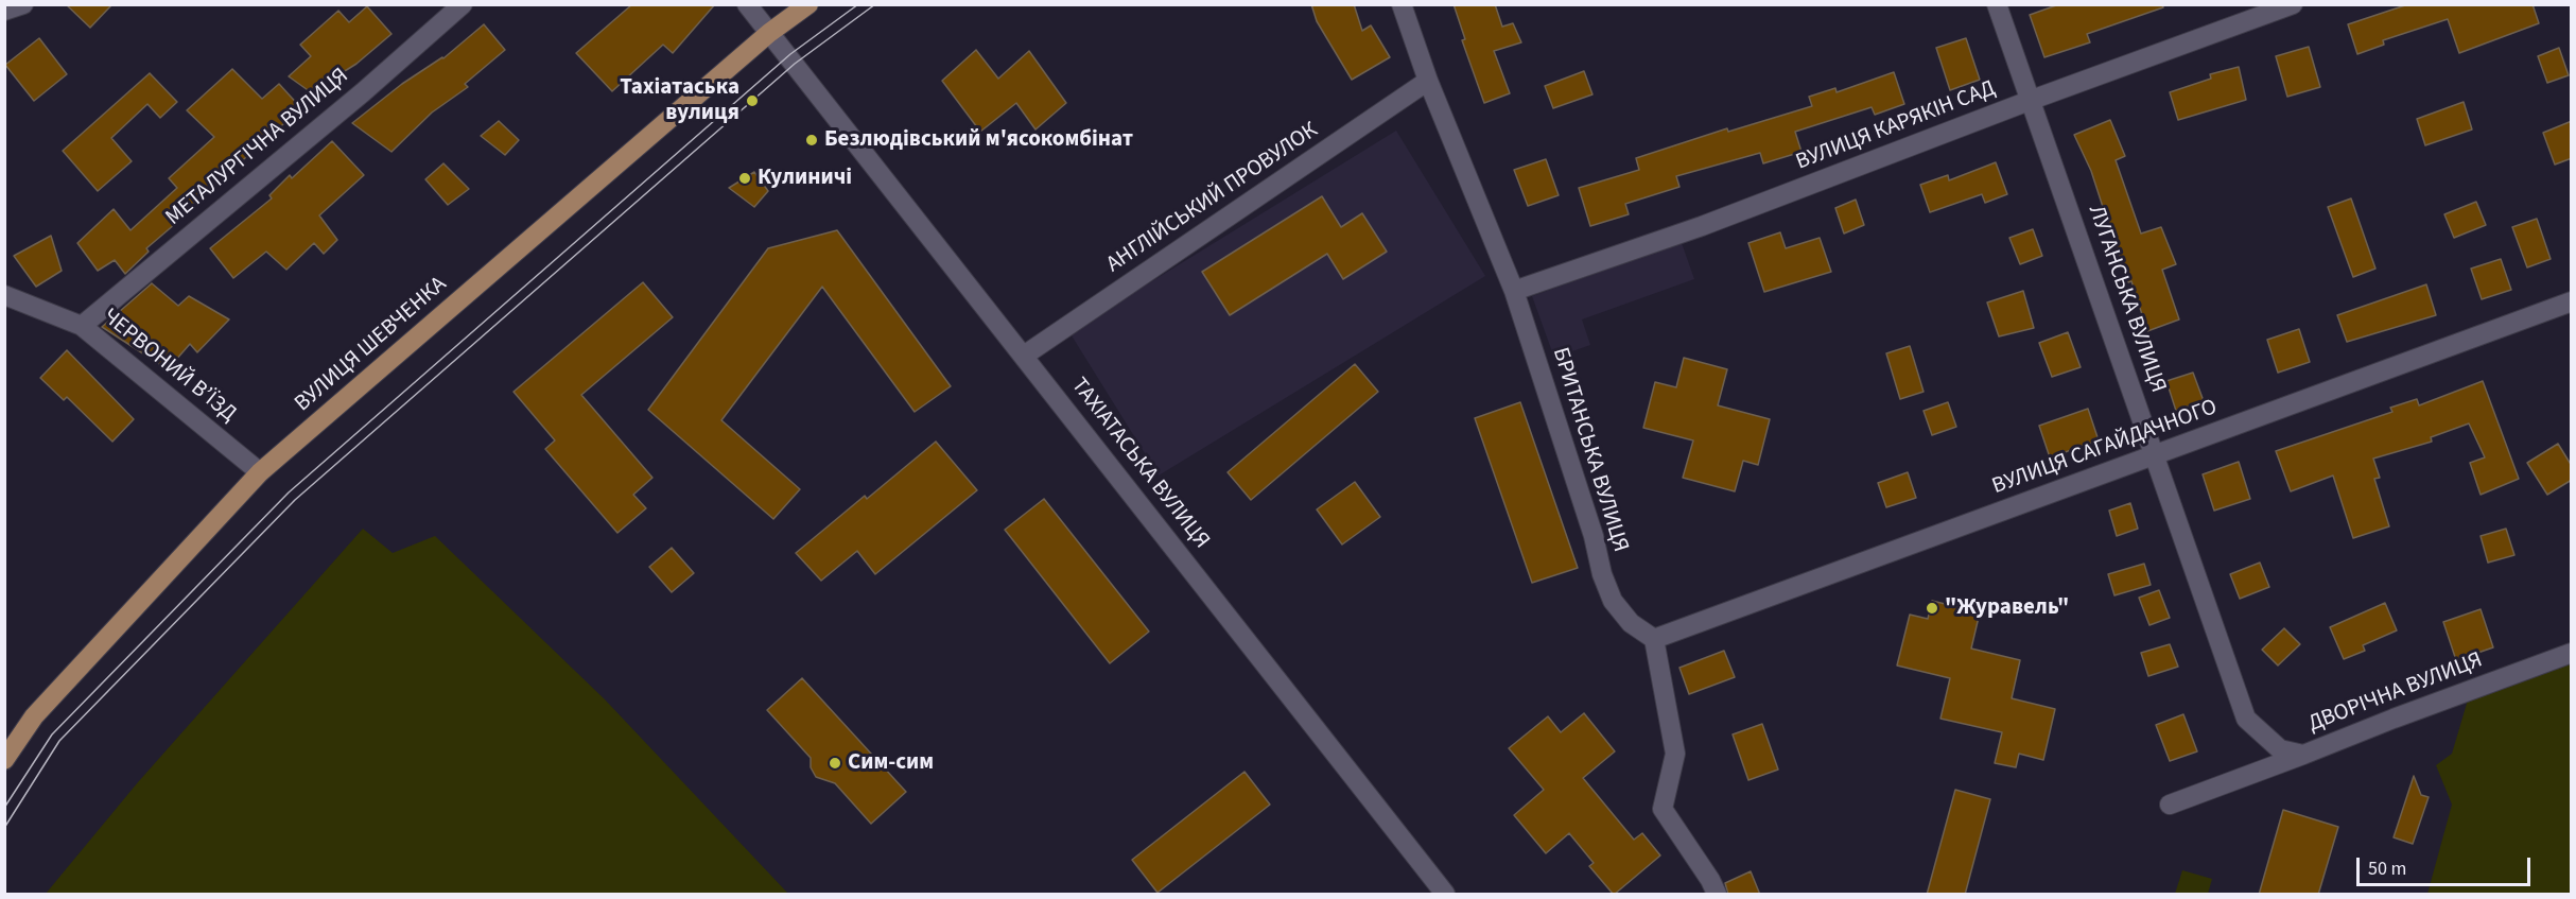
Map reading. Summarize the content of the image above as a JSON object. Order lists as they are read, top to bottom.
{
  "streets": {
    "main road": ["ВУЛИЦЯ ШЕВЧЕНКА"],
    "street": [
      "ВУЛИЦЯ КАРЯКІН САД",
      "МЕТАЛУРГІЧНА ВУЛИЦЯ",
      "АНГЛІЙСЬКИЙ ПРОВУЛОК",
      "ЛУГАНСЬКА ВУЛИЦЯ",
      "ЧЕРВОНИЙ В’ЇЗД",
      "ВУЛИЦЯ САГАЙДАЧНОГО",
      "БРИТАНСЬКА ВУЛИЦЯ",
      "ТАХІАТАСЬКА ВУЛИЦЯ",
      "ДВОРІЧНА ВУЛИЦЯ"
    ]
  },
  "crossings": [
    ["ВУЛИЦЯ КАРЯКІН САД", "ЛУГАНСЬКА ВУЛИЦЯ"],
    ["ВУЛИЦЯ КАРЯКІН САД", "БРИТАНСЬКА ВУЛИЦЯ"],
    ["МЕТАЛУРГІЧНА ВУЛИЦЯ", "ЧЕРВОНИЙ В’ЇЗД"],
    ["АНГЛІЙСЬКИЙ ПРОВУЛОК", "БРИТАНСЬКА ВУЛИЦЯ"],
    ["АНГЛІЙСЬКИЙ ПРОВУЛОК", "ТАХІАТАСЬКА ВУЛИЦЯ"],
    ["ЛУГАНСЬКА ВУЛИЦЯ", "ВУЛИЦЯ САГАЙДАЧНОГО"],
    ["ЛУГАНСЬКА ВУЛИЦЯ", "ДВОРІЧНА ВУЛИЦЯ"],
    ["ВУЛИЦЯ ШЕВЧЕНКА", "ЧЕРВОНИЙ В’ЇЗД"],
    ["ВУЛИЦЯ ШЕВЧЕНКА", "ТАХІАТАСЬКА ВУЛИЦЯ"],
    ["ВУЛИЦЯ САГАЙДАЧНОГО", "БРИТАНСЬКА ВУЛИЦЯ"]
  ],
  "places": [
    "Тахіатаська вулиця",
    "Безлюдівський м'ясокомбінат",
    "Кулиничі",
    "\"Журавель\"",
    "Сим-сим"
  ],
  "scale_bar": "50 m"
}
